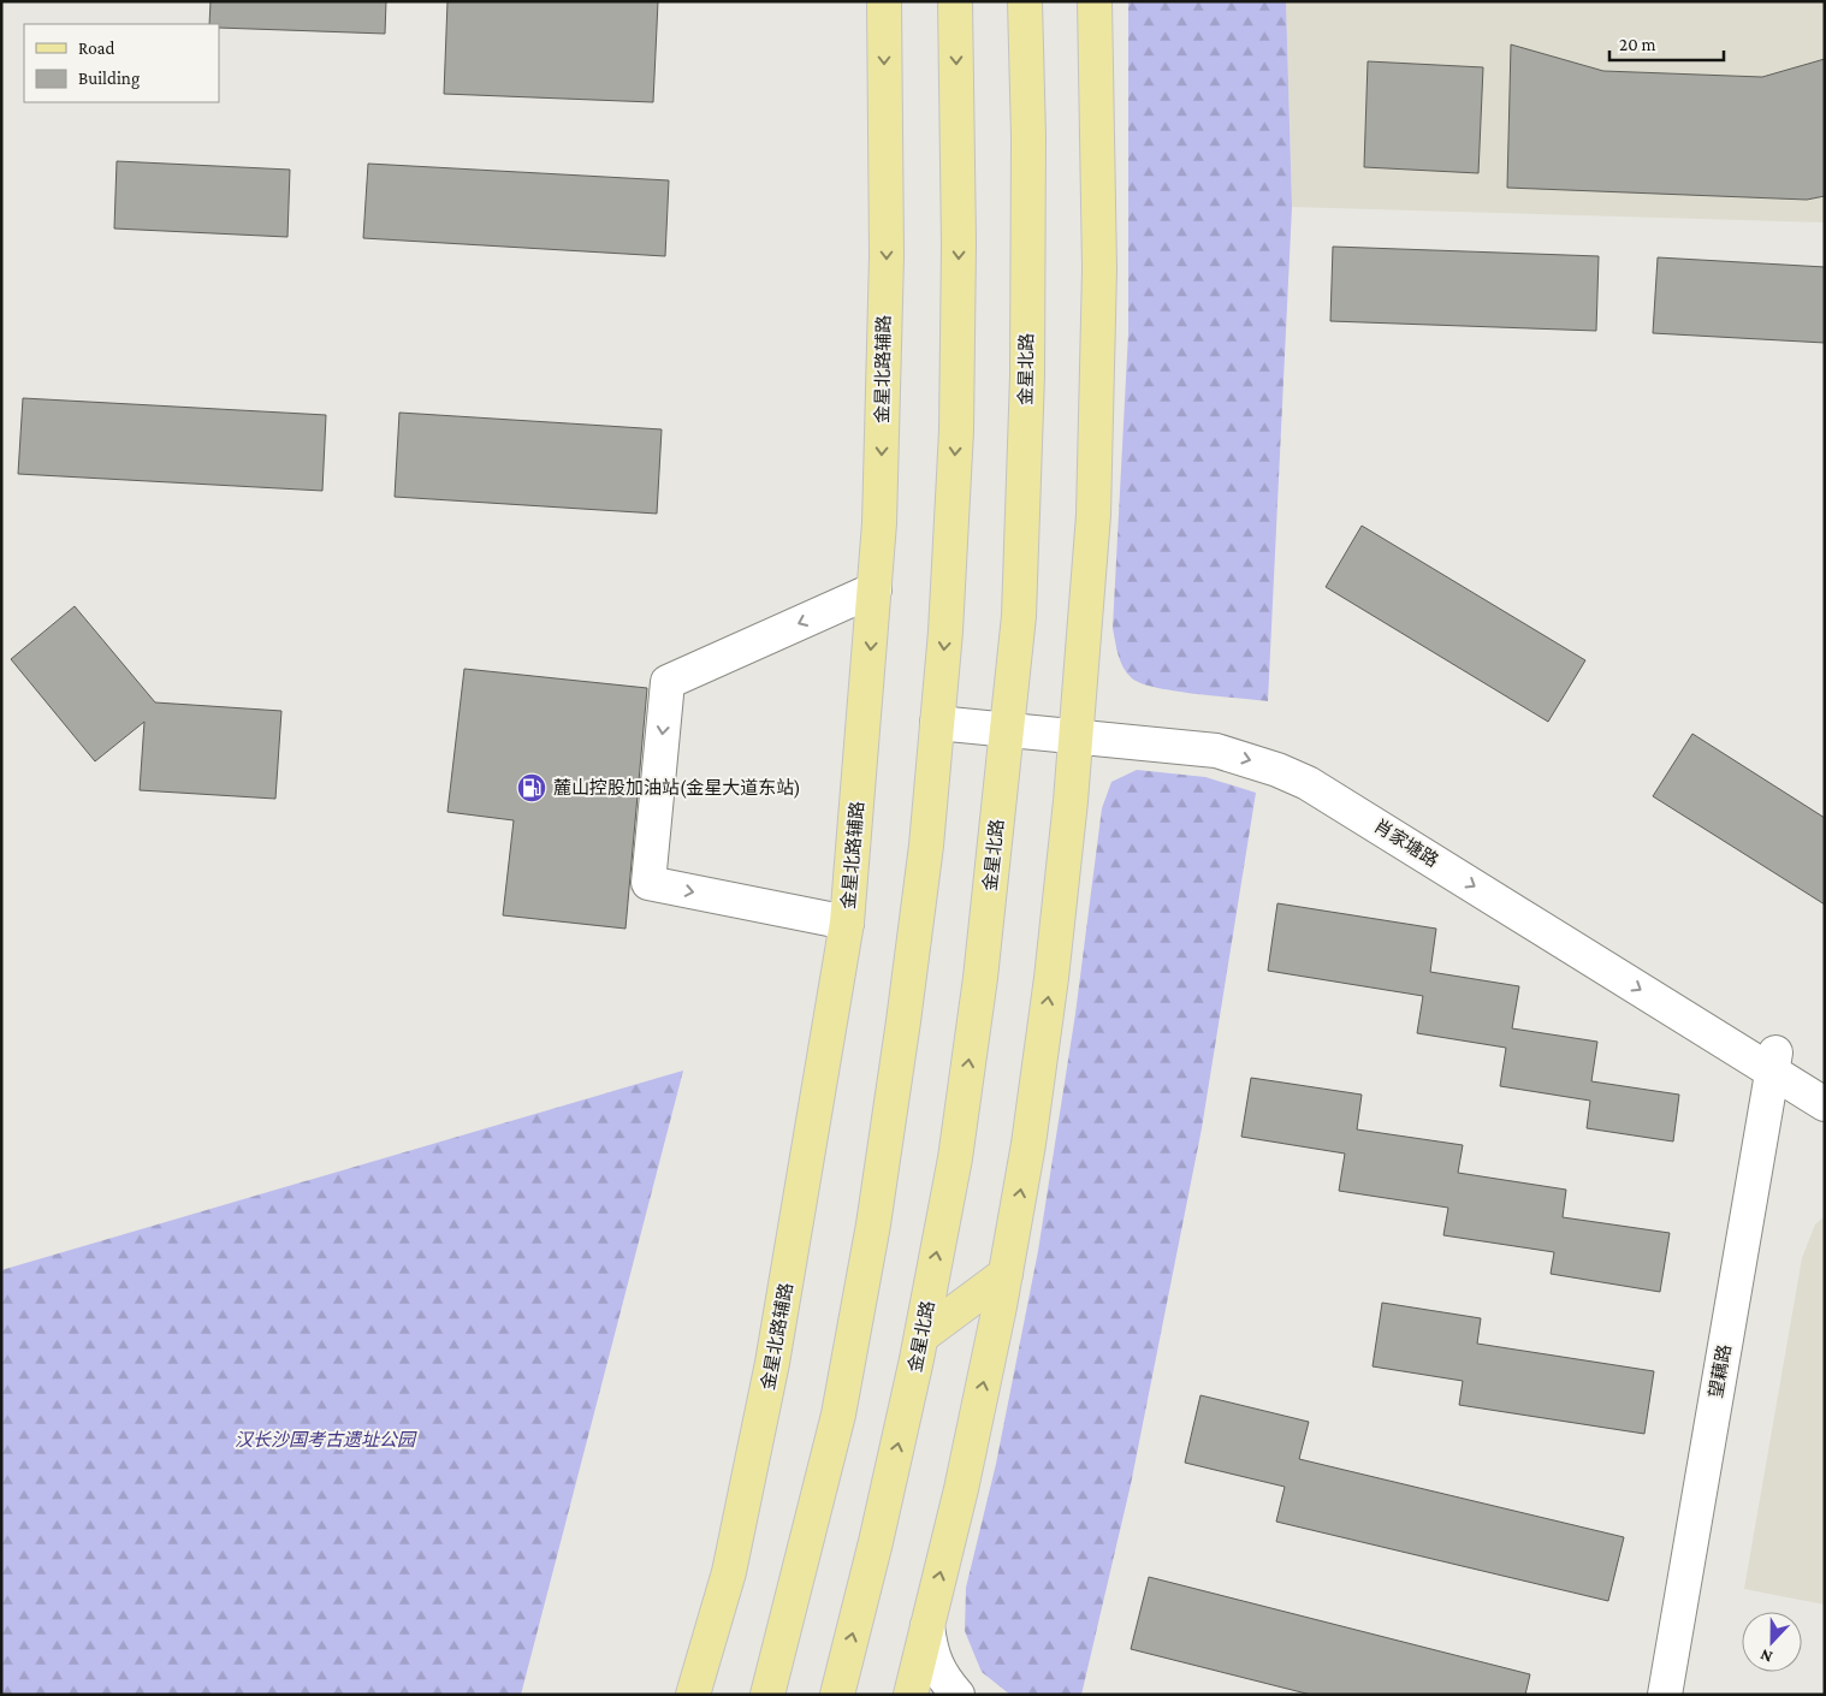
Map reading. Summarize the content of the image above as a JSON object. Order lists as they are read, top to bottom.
{
  "streets": {
    "main road": ["金星北路辅路", "金星北路"],
    "street": ["肖家塘路", "望藕路"]
  },
  "crossings": [
    ["金星北路", "肖家塘路"],
    ["肖家塘路", "望藕路"]
  ],
  "parks": ["汉长沙国考古遗址公园"],
  "places": {
    "fuel station": ["麓山控股加油站(金星大道东站)"]
  },
  "legend": ["Road", "Building"],
  "scale_bar": "20 m",
  "north": "bottom"
}
